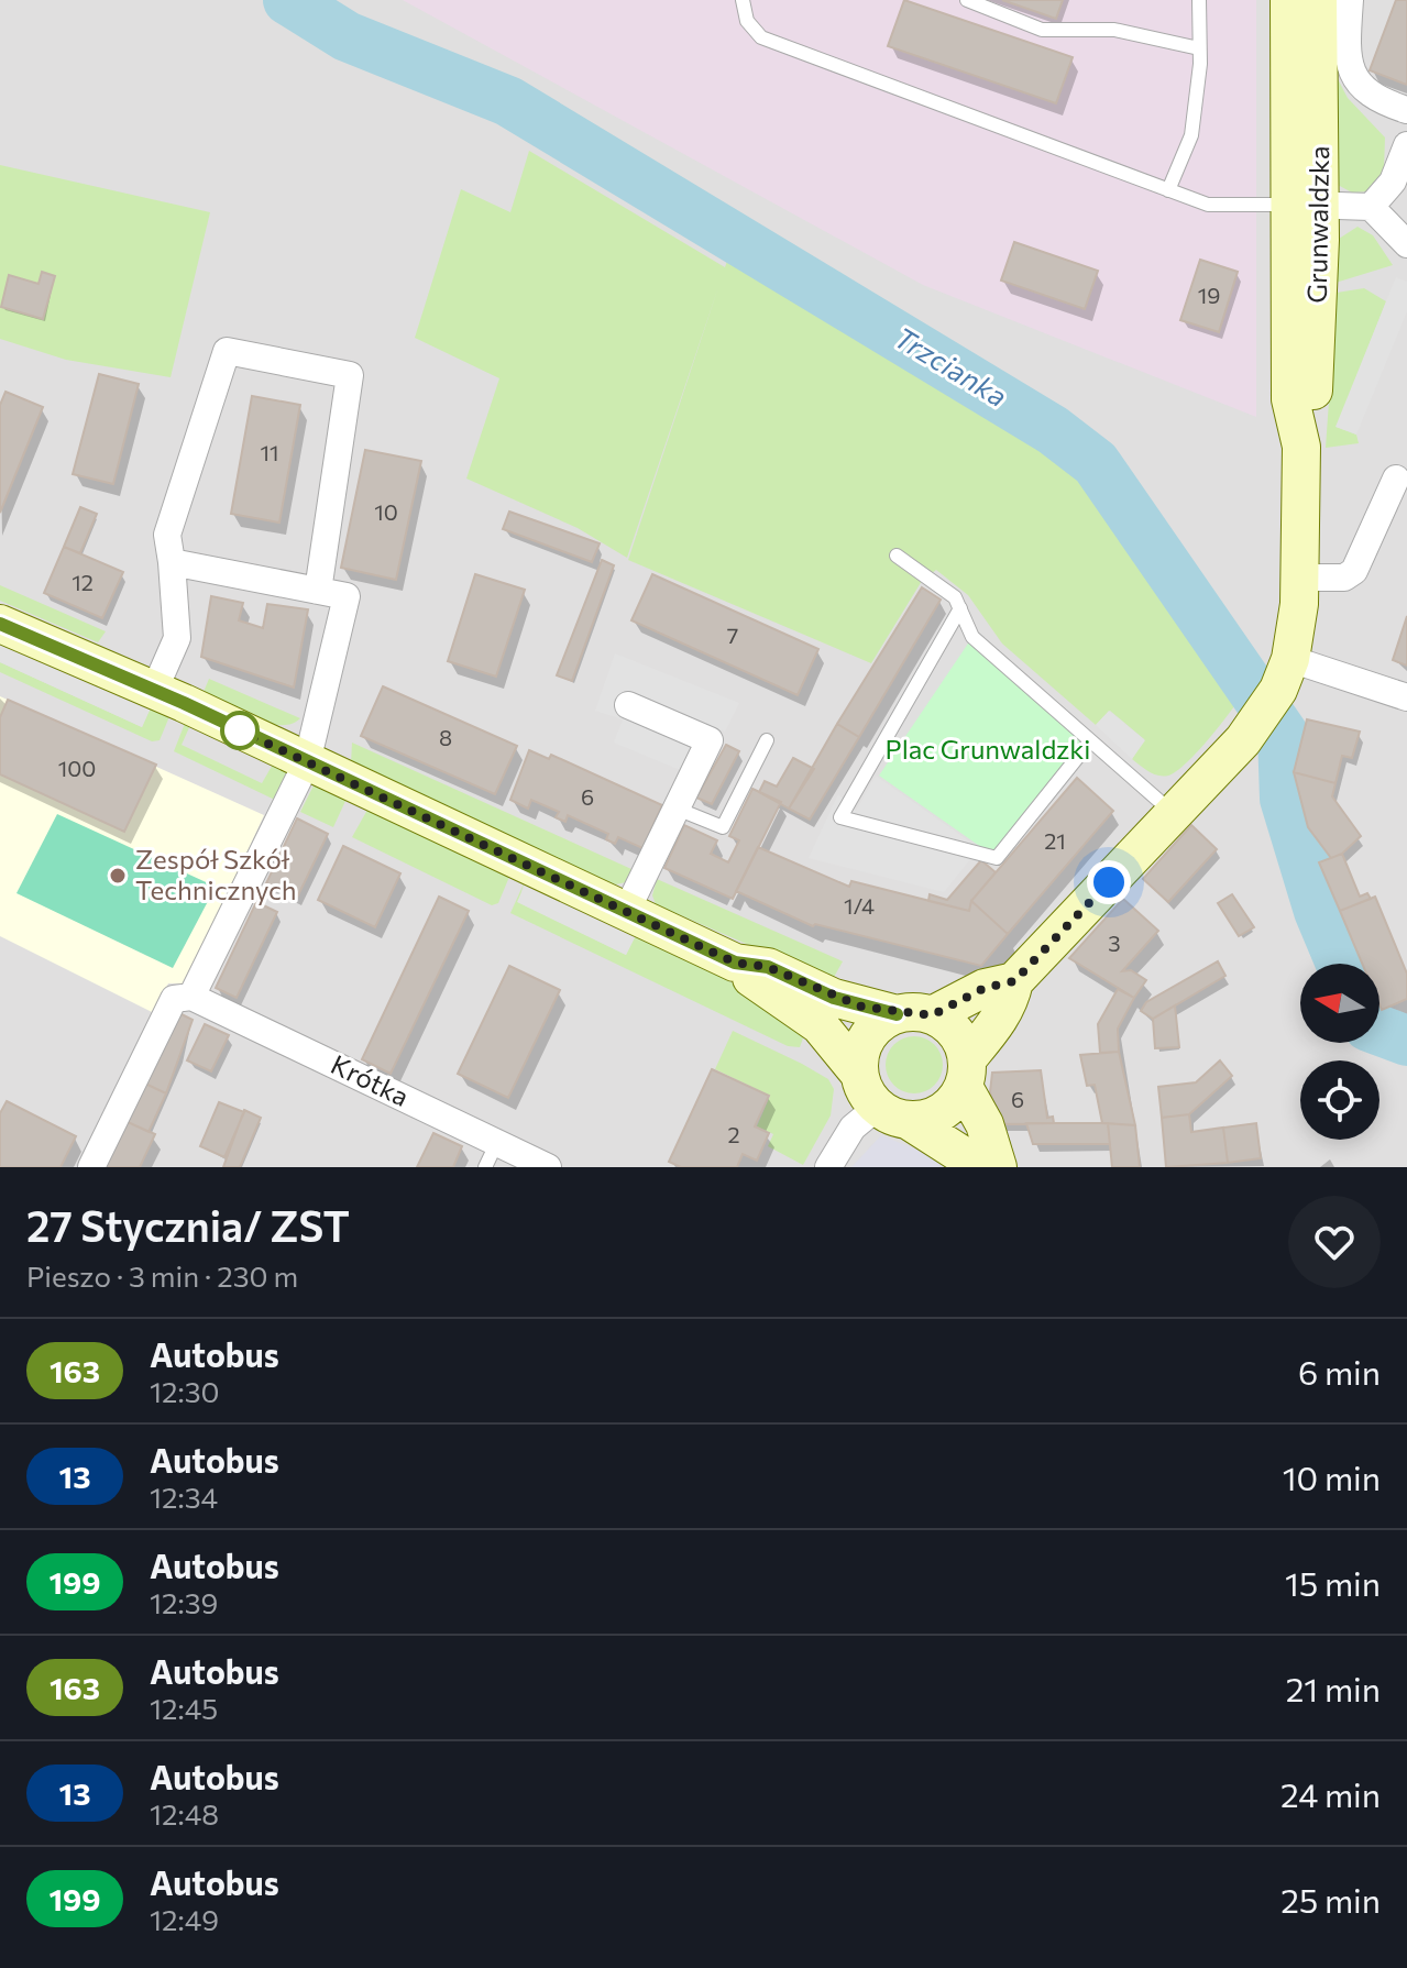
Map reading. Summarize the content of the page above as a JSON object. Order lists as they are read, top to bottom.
{
  "streets": {
    "main road": ["Grunwaldzka"],
    "street": ["Krótka"]
  },
  "water": ["Trzcianka"],
  "parks": ["Plac Grunwaldzki"],
  "places": ["Zespół Szkół Technicznych"],
  "lines": ["bus line 163"],
  "house_numbers": [
    "19",
    "11",
    "10",
    "12",
    "7",
    "8",
    "100",
    "6",
    "21",
    "1/4",
    "3",
    "6",
    "2"
  ],
  "north": "left",
  "page": {
    "heading": ["27 Stycznia/ ZST", "Pieszo · 3 min · 230 m"],
    "list": [
      {
        "mark": "163",
        "name": "Autobus",
        "note": "12:30",
        "value": "6 min"
      },
      {
        "mark": "13",
        "name": "Autobus",
        "note": "12:34",
        "value": "10 min"
      },
      {
        "mark": "199",
        "name": "Autobus",
        "note": "12:39",
        "value": "15 min"
      },
      {
        "mark": "163",
        "name": "Autobus",
        "note": "12:45",
        "value": "21 min"
      },
      {
        "mark": "13",
        "name": "Autobus",
        "note": "12:48",
        "value": "24 min"
      },
      {
        "mark": "199",
        "name": "Autobus",
        "note": "12:49",
        "value": "25 min"
      }
    ]
  }
}
